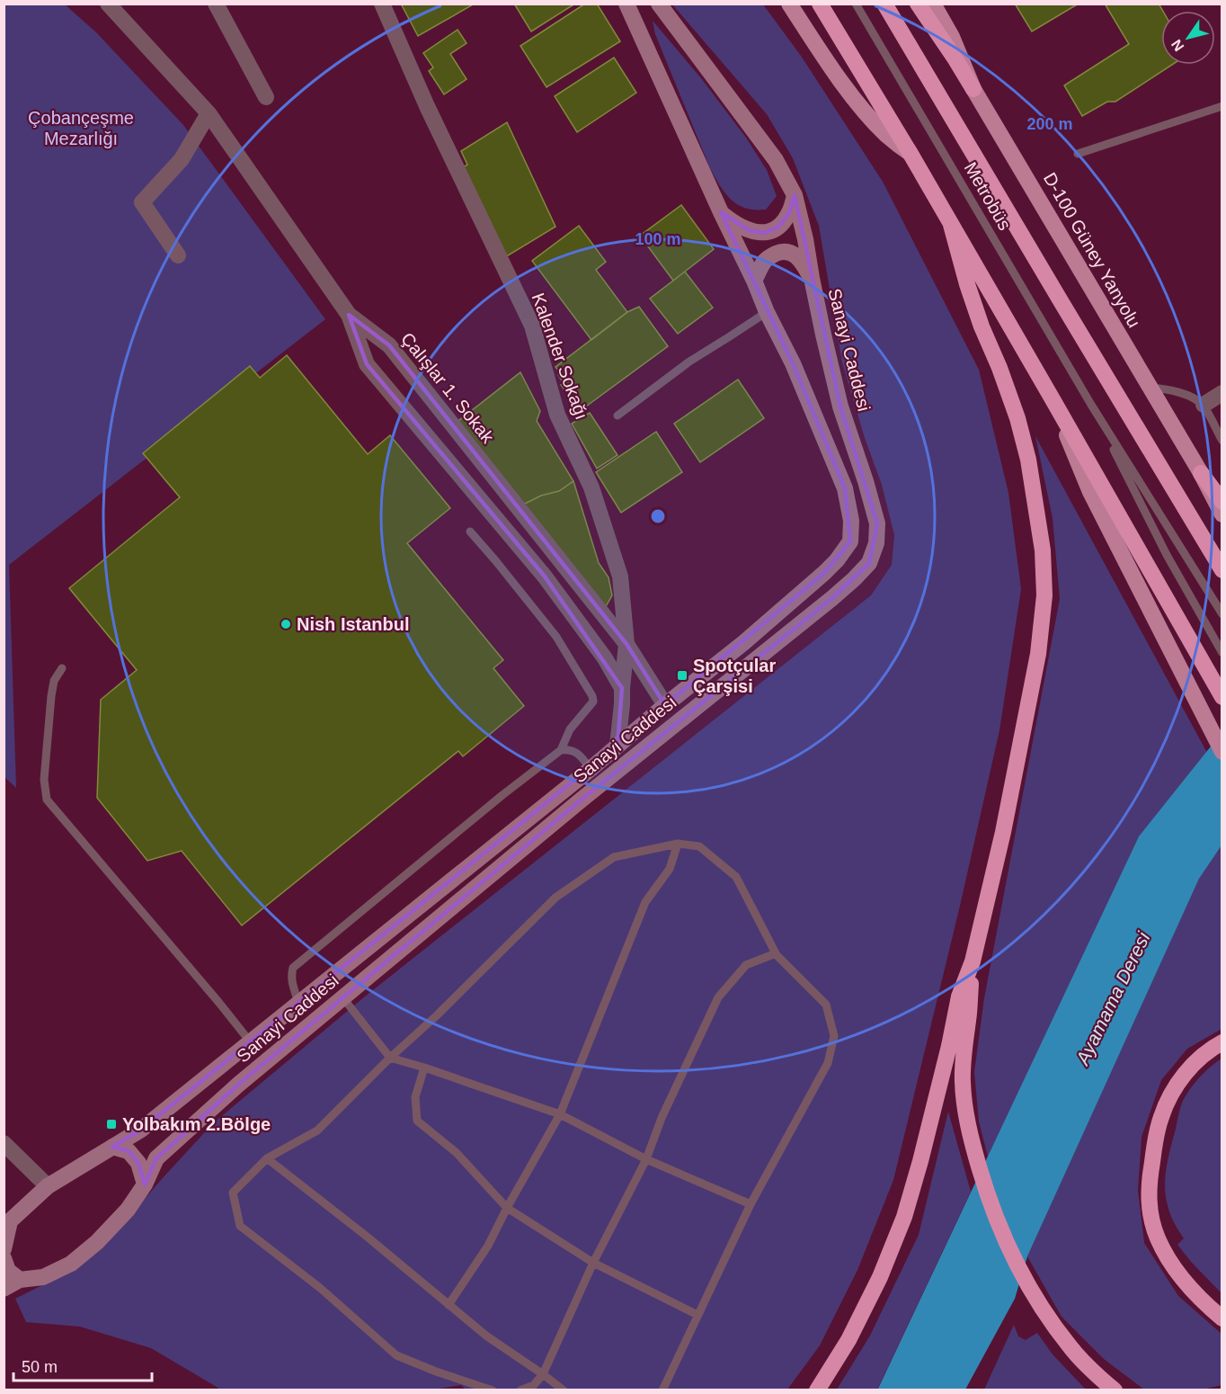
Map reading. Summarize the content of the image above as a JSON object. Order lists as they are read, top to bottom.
{
  "streets": {
    "main road": ["D-100 Güney Yanyolu", "Sanayi Caddesi"],
    "street": ["Kalender Sokağı", "Çalışlar 1. Sokak"],
    "lane": ["Metrobüs"]
  },
  "crossings": [
    ["Sanayi Caddesi", "Kalender Sokağı"],
    ["Sanayi Caddesi", "Çalışlar 1. Sokak"],
    ["Kalender Sokağı", "Çalışlar 1. Sokak"]
  ],
  "water": ["Ayamama Deresi"],
  "parks": ["Çobançeşme Mezarlığı"],
  "places": {
    "other": ["Nish Istanbul"],
    "transit": ["Spotçular Çarşisi", "Yolbakım 2.Bölge"]
  },
  "scale_bar": "50 m",
  "north": "bottom left",
  "rings": ["200 m", "100 m"]
}
